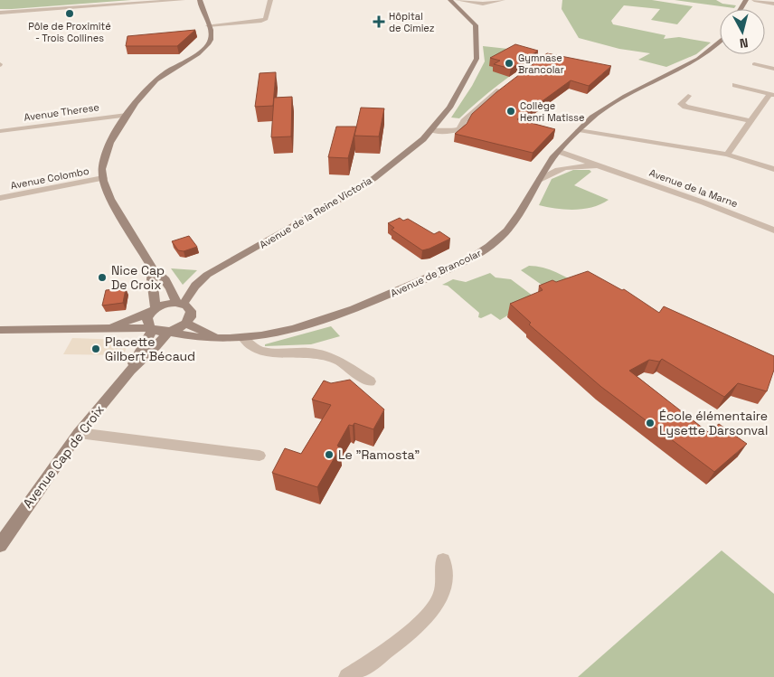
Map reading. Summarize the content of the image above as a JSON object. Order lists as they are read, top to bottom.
{
  "streets": {
    "street": [
      "Avenue Therese",
      "Avenue Colombo",
      "Avenue de la Marne",
      "Avenue de la Reine Victoria",
      "Avenue de Brancolar",
      "Avenue Cap de Croix"
    ]
  },
  "crossings": [
    ["Avenue de la Marne", "Avenue de Brancolar"],
    ["Avenue de la Reine Victoria", "Avenue de Brancolar"],
    ["Avenue de la Reine Victoria", "Avenue Cap de Croix"],
    ["Avenue de Brancolar", "Avenue Cap de Croix"]
  ],
  "places": {
    "other": [
      "Pôle de Proximité - Trois Collines",
      "Gymnase Brancolar",
      "Collège Henri Matisse",
      "Nice Cap De Croix",
      "Placette Gilbert Bécaud",
      "École élémentaire Lysette Darsonval",
      "Le \"Ramosta\""
    ],
    "health": ["Hôpital de Cimiez"]
  },
  "north": "bottom"
}
